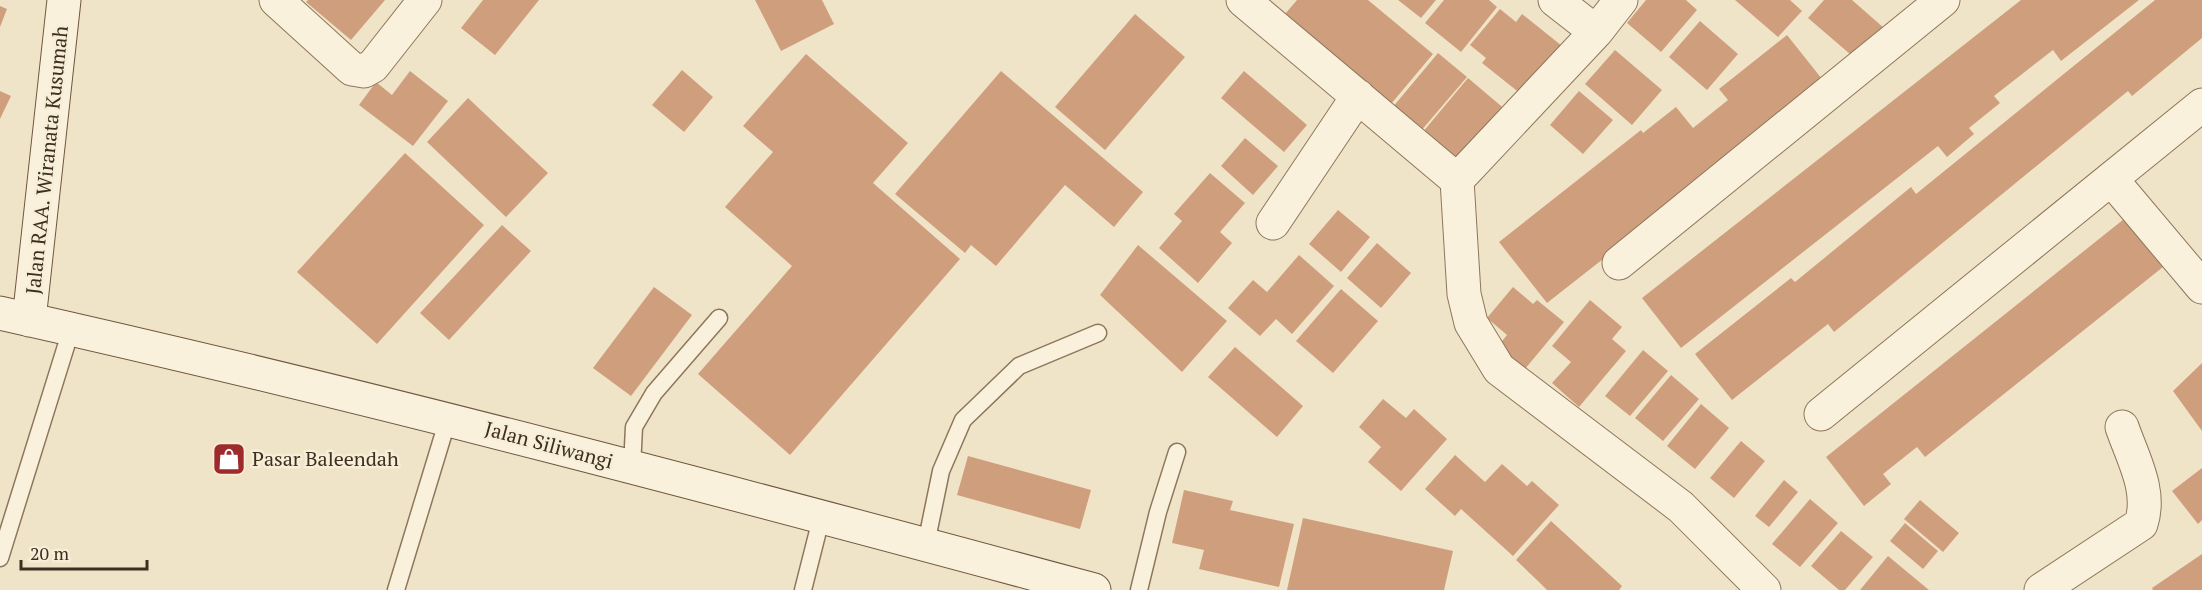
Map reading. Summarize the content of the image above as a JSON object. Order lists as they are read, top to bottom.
{
  "streets": {
    "street": ["Jalan RAA. Wiranata Kusumah", "Jalan Siliwangi"]
  },
  "crossings": [
    ["Jalan RAA. Wiranata Kusumah", "Jalan Siliwangi"]
  ],
  "places": {
    "shop": ["Pasar Baleendah"]
  },
  "scale_bar": "20 m"
}
